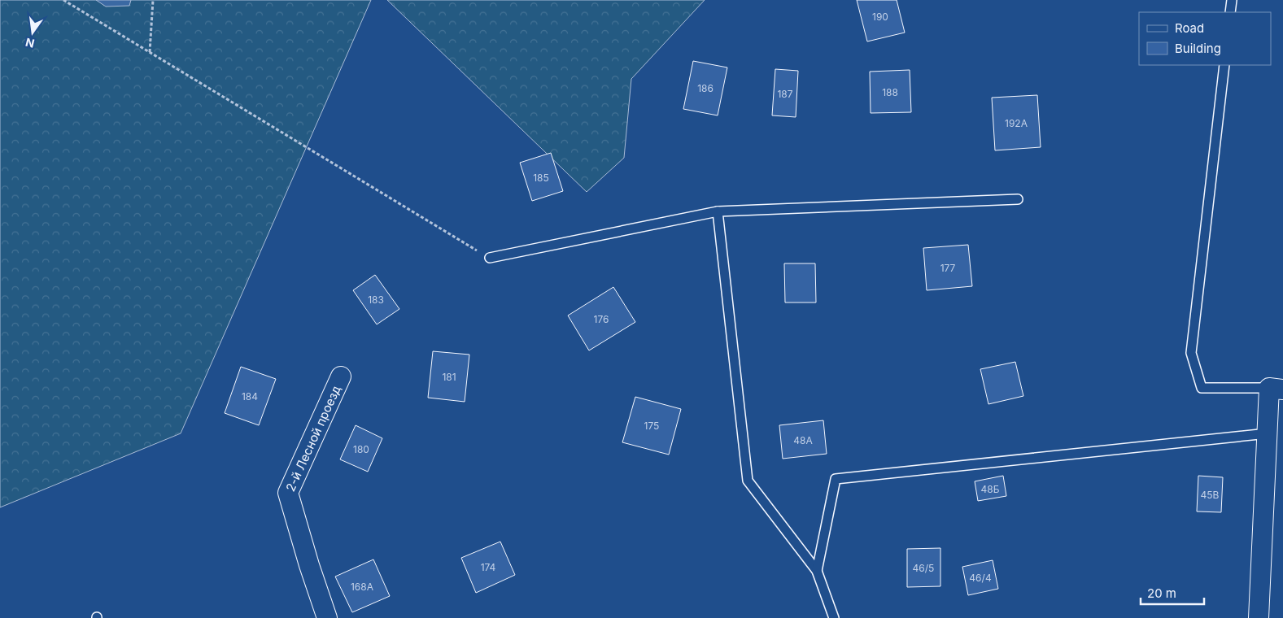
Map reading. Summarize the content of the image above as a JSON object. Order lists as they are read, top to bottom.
{
  "streets": {
    "street": ["2-й Лесной проезд"]
  },
  "house_numbers": [
    "190",
    "186",
    "188",
    "187",
    "192А",
    "185",
    "177",
    "183",
    "176",
    "181",
    "184",
    "175",
    "48А",
    "180",
    "48Б",
    "45В",
    "174",
    "46/5",
    "46/4",
    "168А"
  ],
  "legend": ["Road", "Building"],
  "scale_bar": "20 m",
  "north": "bottom"
}
